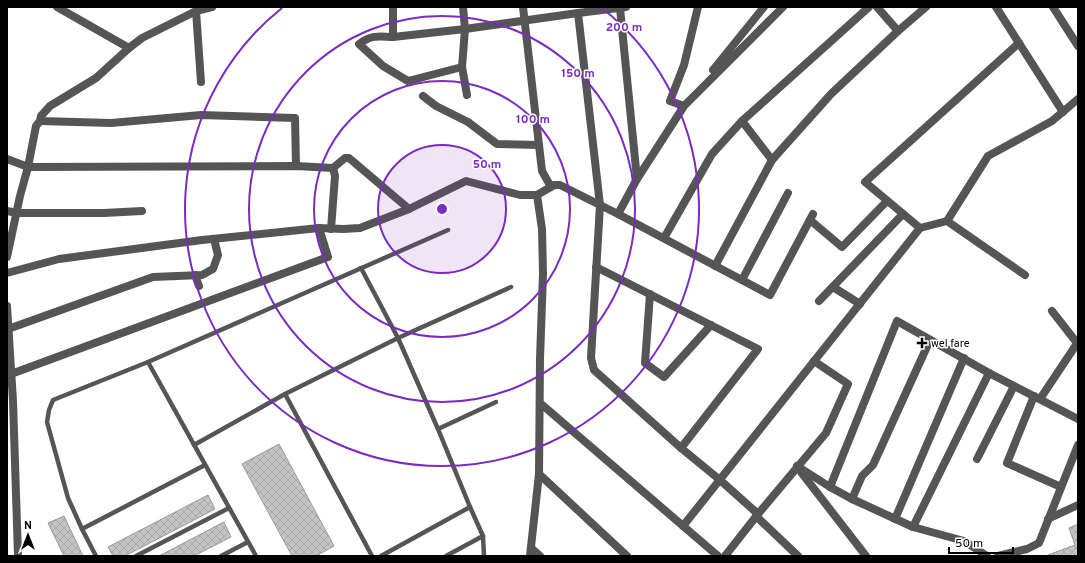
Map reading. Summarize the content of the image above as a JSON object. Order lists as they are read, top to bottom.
{
  "places": {
    "health": ["wel fare"]
  },
  "scale_bar": "50 m",
  "north": "top",
  "rings": [
    "200 m",
    "150 m",
    "100 m",
    "50 m"
  ]
}
